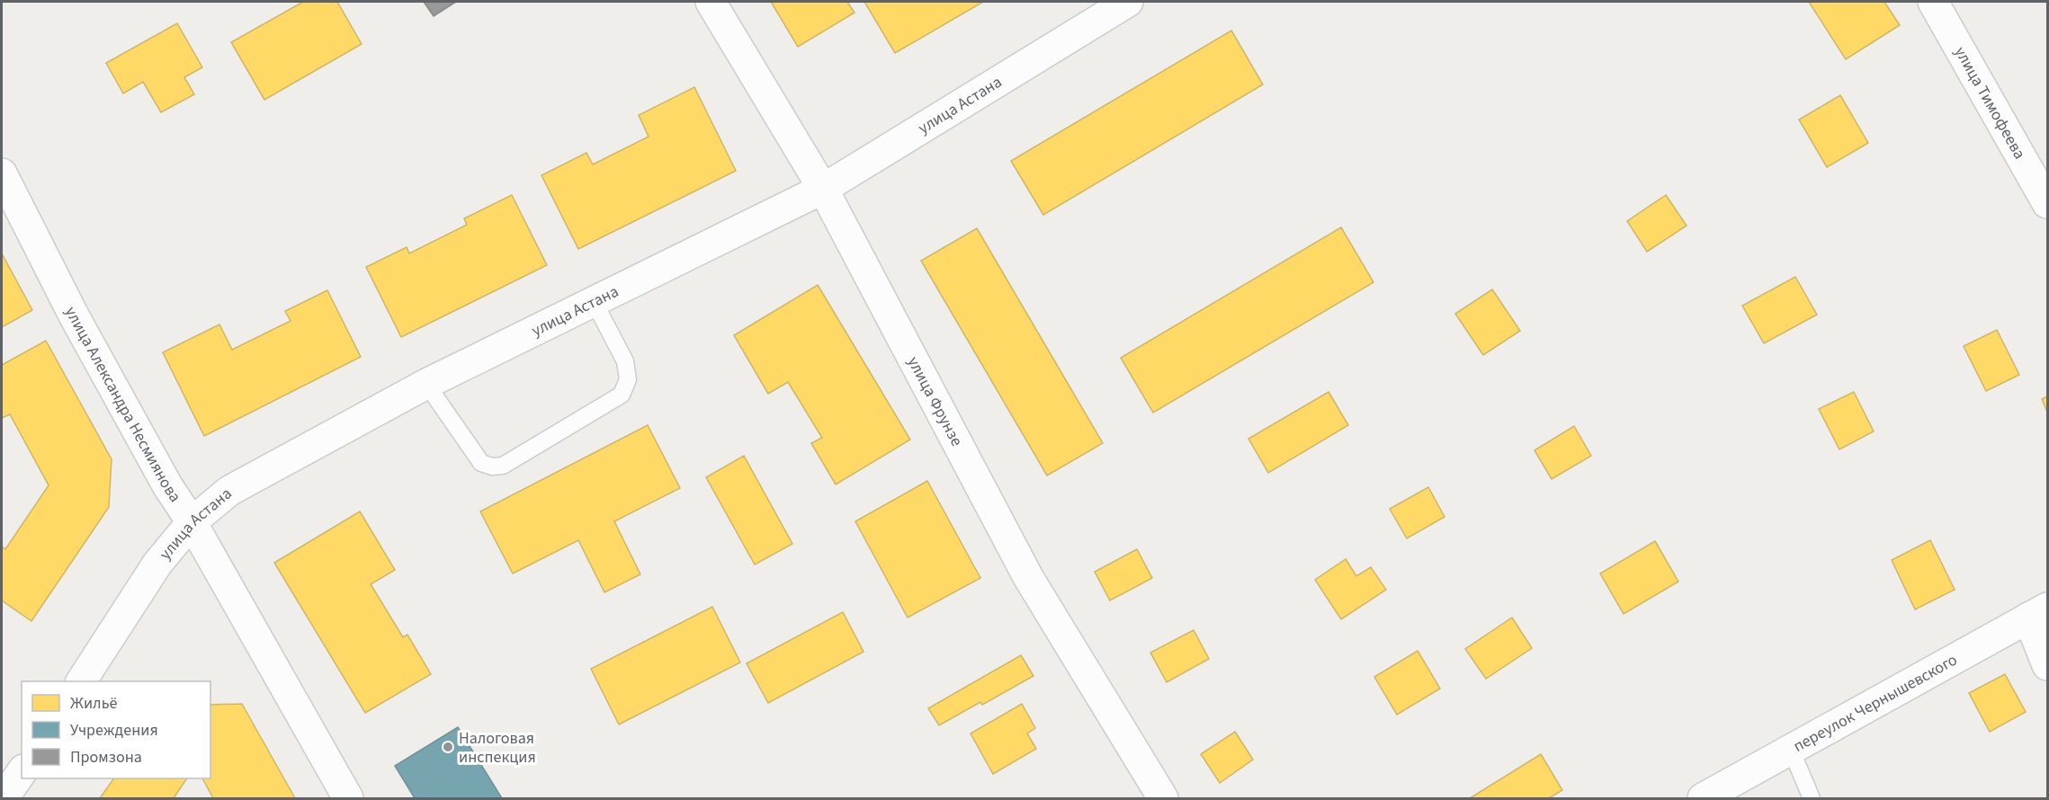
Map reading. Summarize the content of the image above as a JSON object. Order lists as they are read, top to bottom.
{
  "streets": {
    "street": [
      "улица Тимофеева",
      "улица Астана",
      "улица Фрунзе",
      "улица Александра Несмиянова",
      "переулок Чернышевского"
    ]
  },
  "crossings": [
    ["улица Астана", "улица Фрунзе"],
    ["улица Астана", "улица Александра Несмиянова"]
  ],
  "places": ["Налоговая инспекция"],
  "legend": ["Жильё", "Учреждения", "Промзона"]
}
